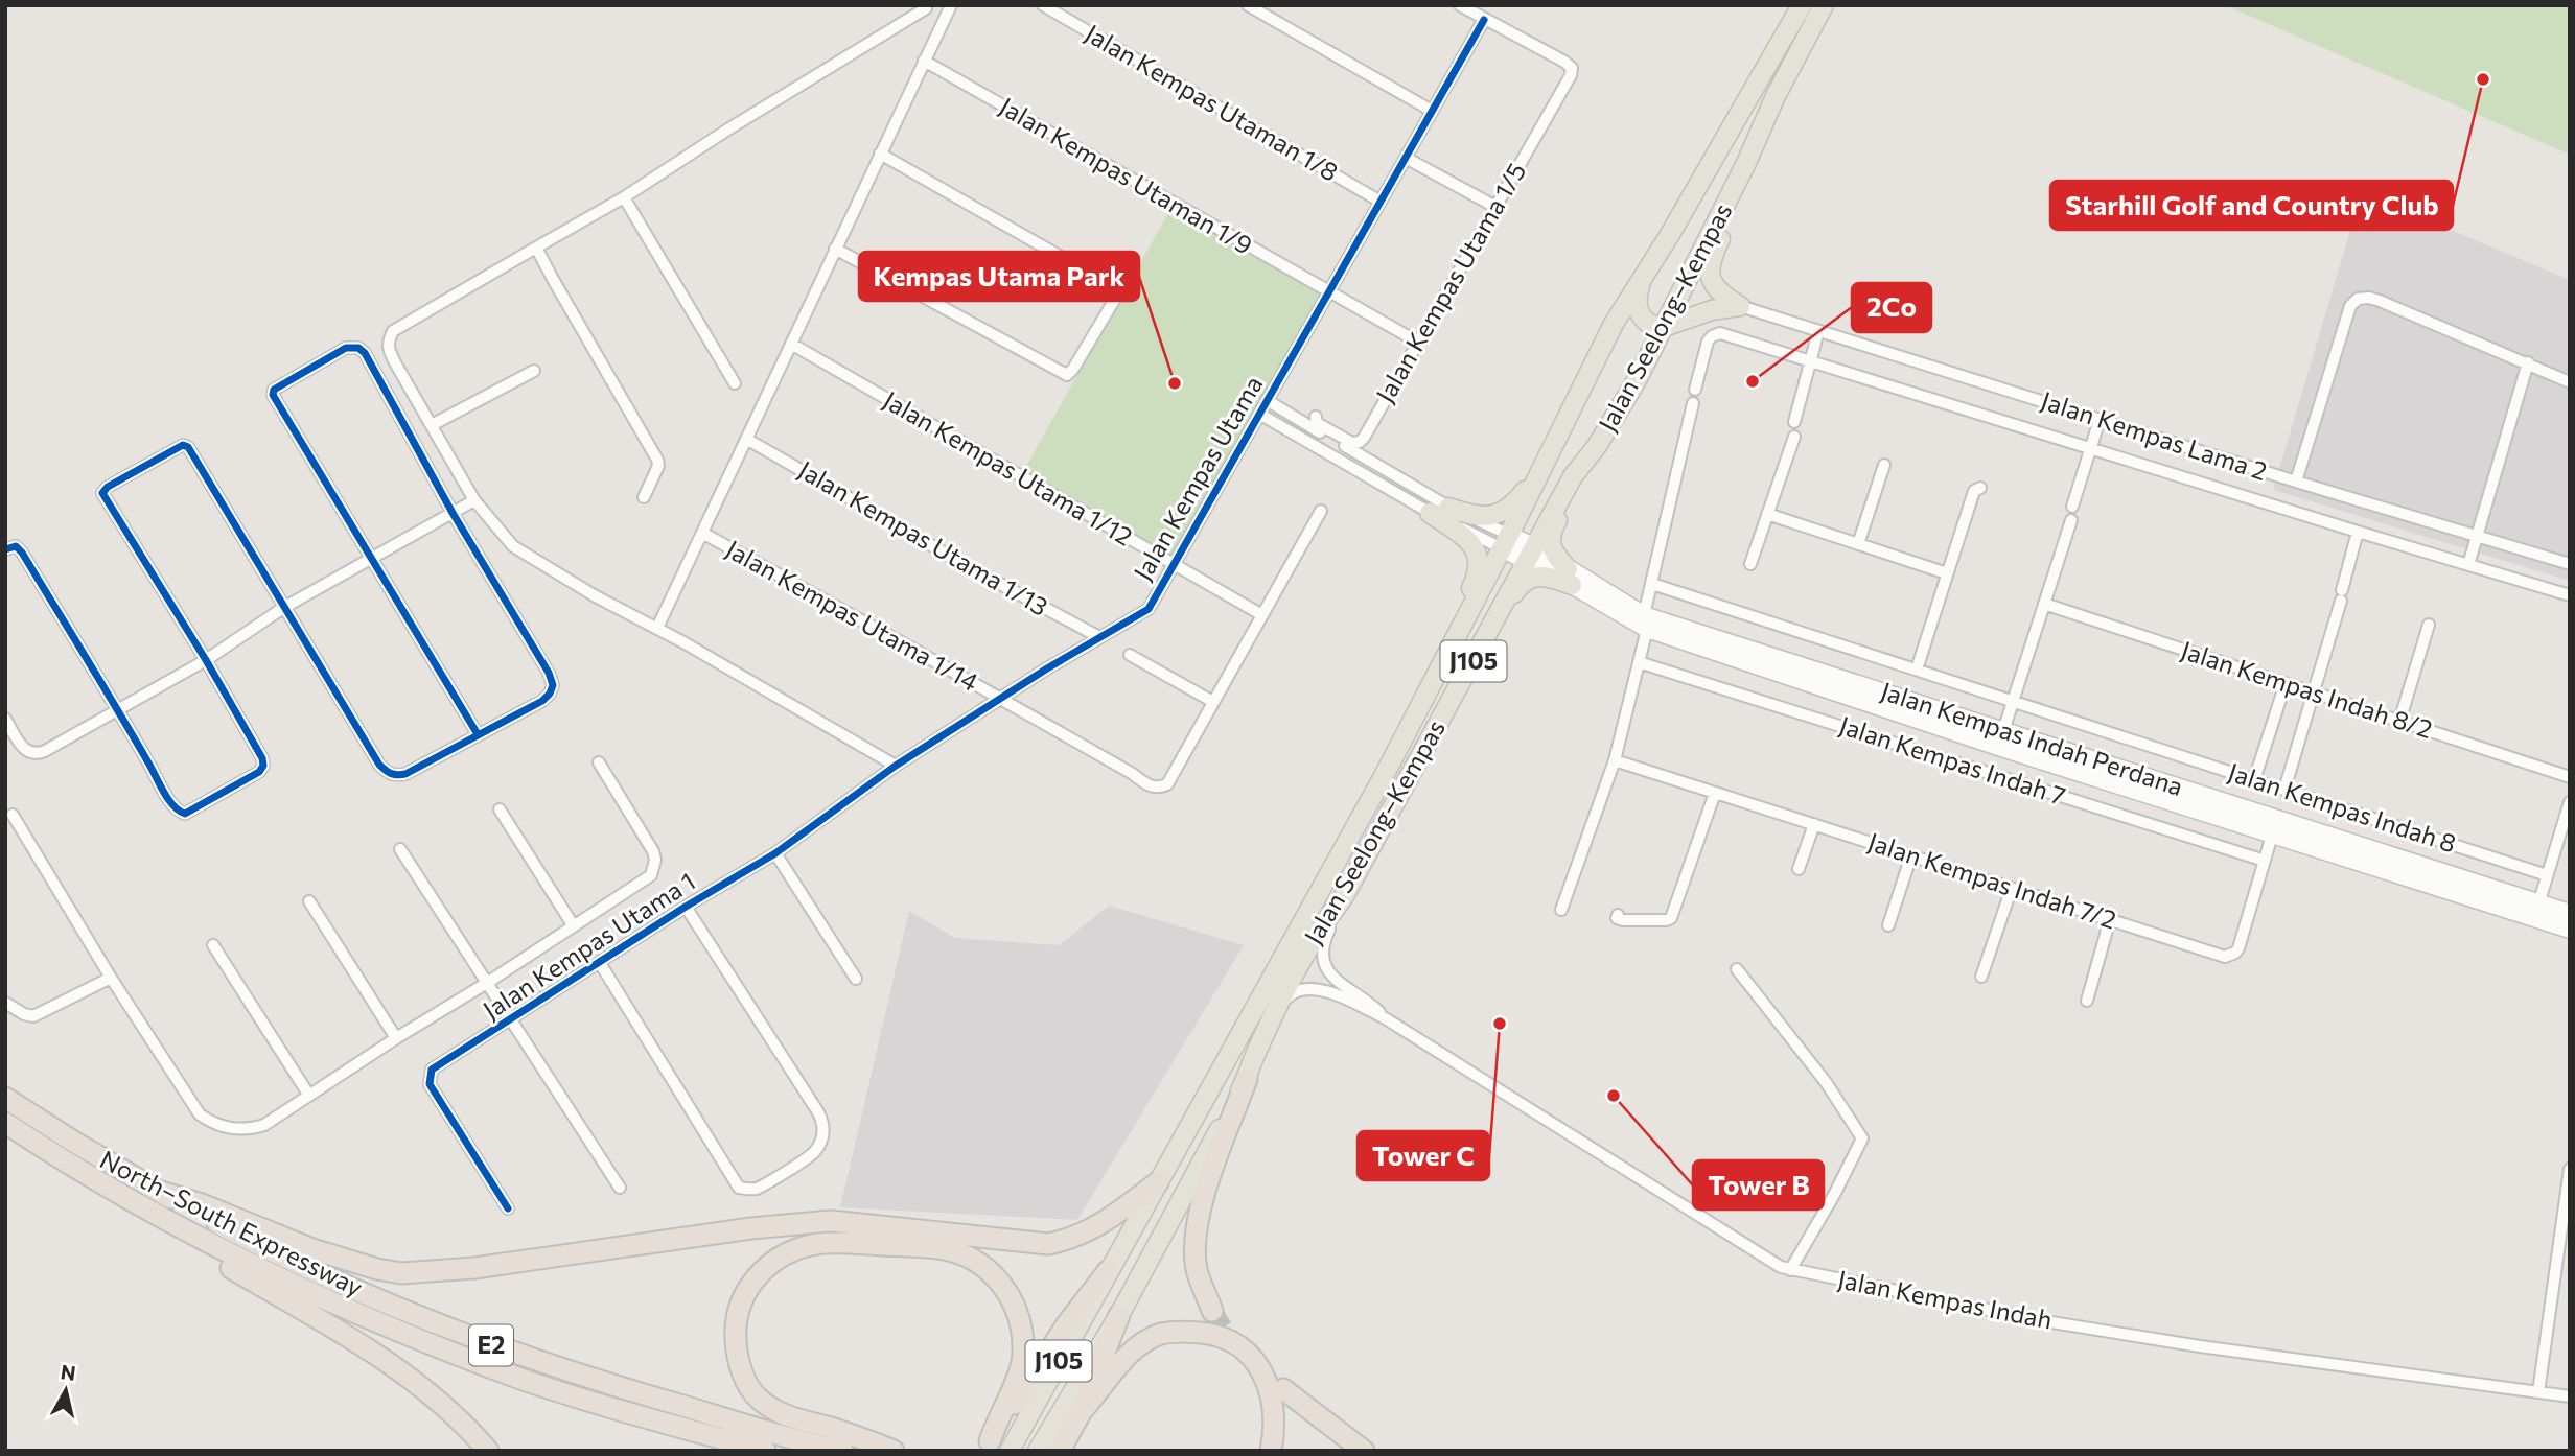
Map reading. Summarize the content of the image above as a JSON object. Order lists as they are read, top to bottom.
{
  "streets": {
    "highway": ["North–South Expressway", "E2"],
    "main road": ["Jalan Seelong–Kempas", "J105"],
    "street": [
      "Jalan Kempas Utaman 1/8",
      "Jalan Kempas Utaman 1/9",
      "Jalan Kempas Utama 1/5",
      "Jalan Kempas Lama 2",
      "Jalan Kempas Utama 1/12",
      "Jalan Kempas Utama",
      "Jalan Kempas Utama 1/13",
      "Jalan Kempas Utama 1/14",
      "Jalan Kempas Indah 8/2",
      "Jalan Kempas Indah Perdana",
      "Jalan Kempas Indah 7",
      "Jalan Kempas Indah 8",
      "Jalan Kempas Indah 7/2",
      "Jalan Kempas Utama 1",
      "Jalan Kempas Indah"
    ]
  },
  "crossings": [
    ["Jalan Kempas Utaman 1/8", "Jalan Kempas Utama"],
    ["Jalan Kempas Utaman 1/9", "Jalan Kempas Utama 1/5"],
    ["Jalan Kempas Utaman 1/9", "Jalan Kempas Utama"],
    ["Jalan Kempas Utama 1/5", "Jalan Kempas Utama"],
    ["Jalan Seelong–Kempas", "J105"],
    ["Jalan Seelong–Kempas", "Jalan Kempas Indah Perdana"],
    ["Jalan Kempas Utama 1/12", "Jalan Kempas Utama"],
    ["Jalan Kempas Utama", "Jalan Kempas Utama 1/13"],
    ["Jalan Kempas Utama", "Jalan Kempas Utama 1/14"],
    ["Jalan Kempas Utama", "Jalan Kempas Utama 1"],
    ["Jalan Kempas Indah Perdana", "Jalan Kempas Indah 7/2"],
    ["Jalan Kempas Indah 7", "Jalan Kempas Indah 7/2"]
  ],
  "places": [
    "Starhill Golf and Country Club",
    "2Co",
    "Kempas Utama Park",
    "Tower C",
    "Tower B"
  ],
  "north": "top"
}
